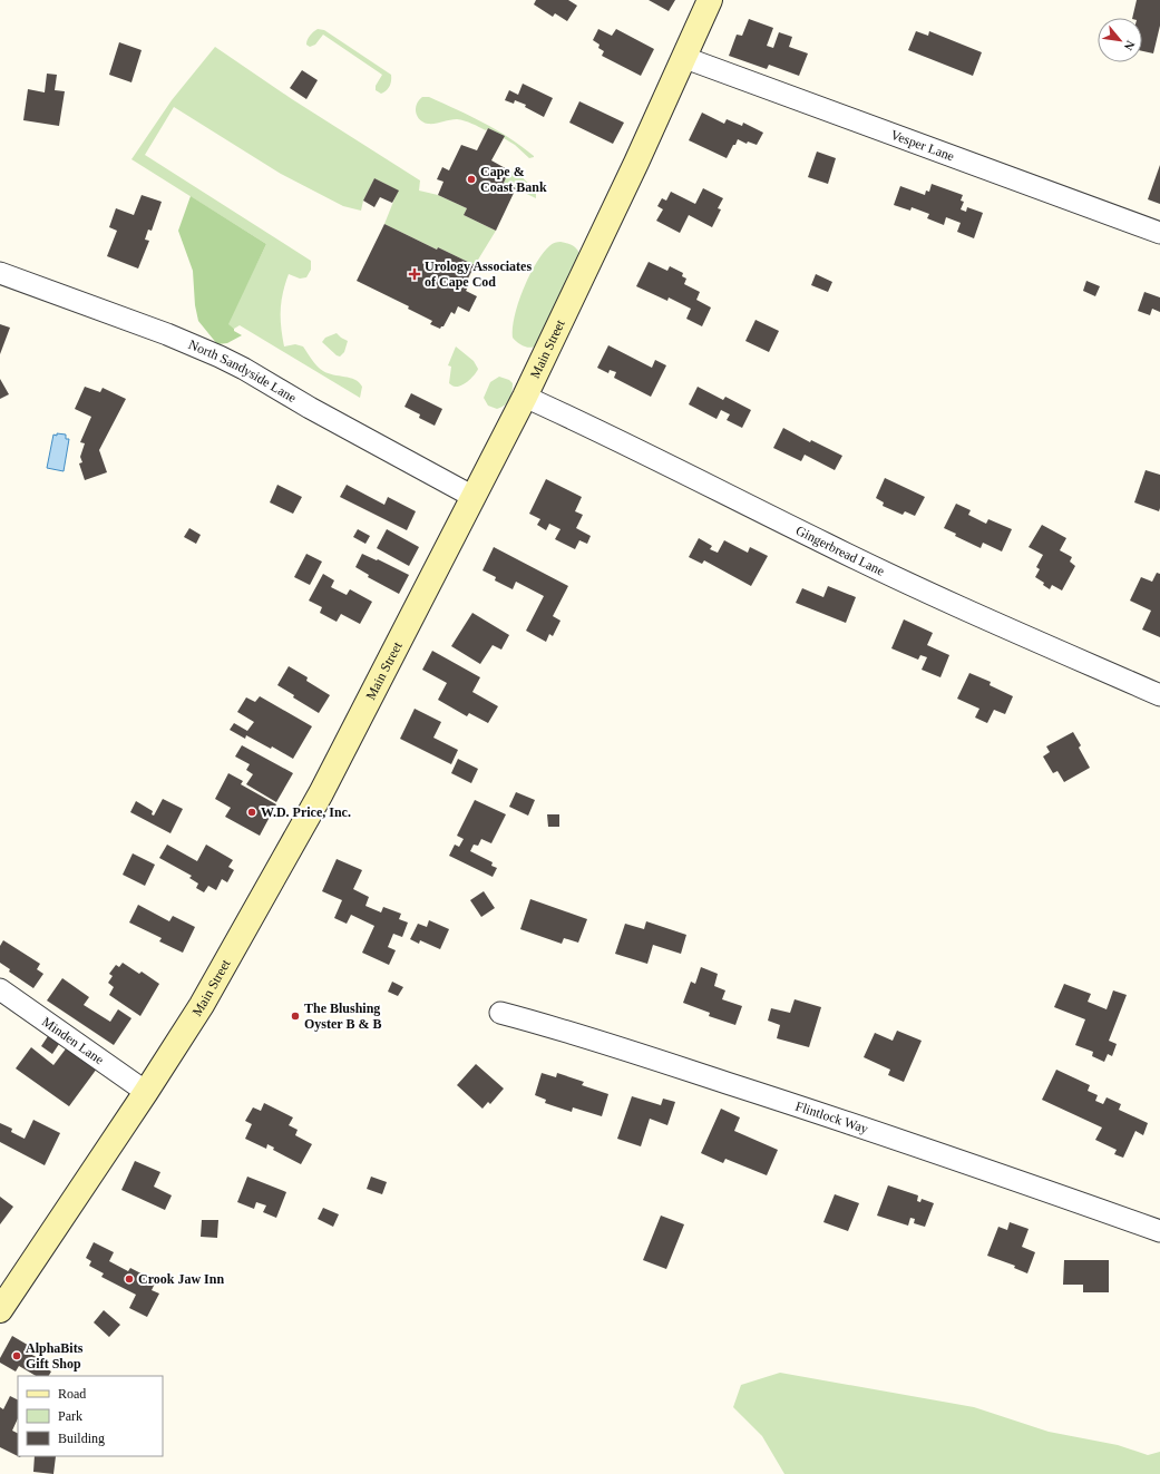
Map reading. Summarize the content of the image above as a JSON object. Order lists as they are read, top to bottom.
{
  "streets": {
    "main road": ["Main Street"],
    "street": [
      "Vesper Lane",
      "North Sandyside Lane",
      "Gingerbread Lane",
      "Minden Lane",
      "Flintlock Way"
    ]
  },
  "crossings": [
    ["Vesper Lane", "Main Street"],
    ["Main Street", "North Sandyside Lane"],
    ["Main Street", "Gingerbread Lane"],
    ["Main Street", "Minden Lane"]
  ],
  "places": {
    "other": [
      "Cape & Coast Bank",
      "W.D. Price, Inc.",
      "The Blushing Oyster B & B",
      "Crook Jaw Inn",
      "AlphaBits Gift Shop"
    ],
    "health": ["Urology Associates of Cape Cod"]
  },
  "legend": ["Road", "Park", "Building"],
  "north": "bottom right"
}
